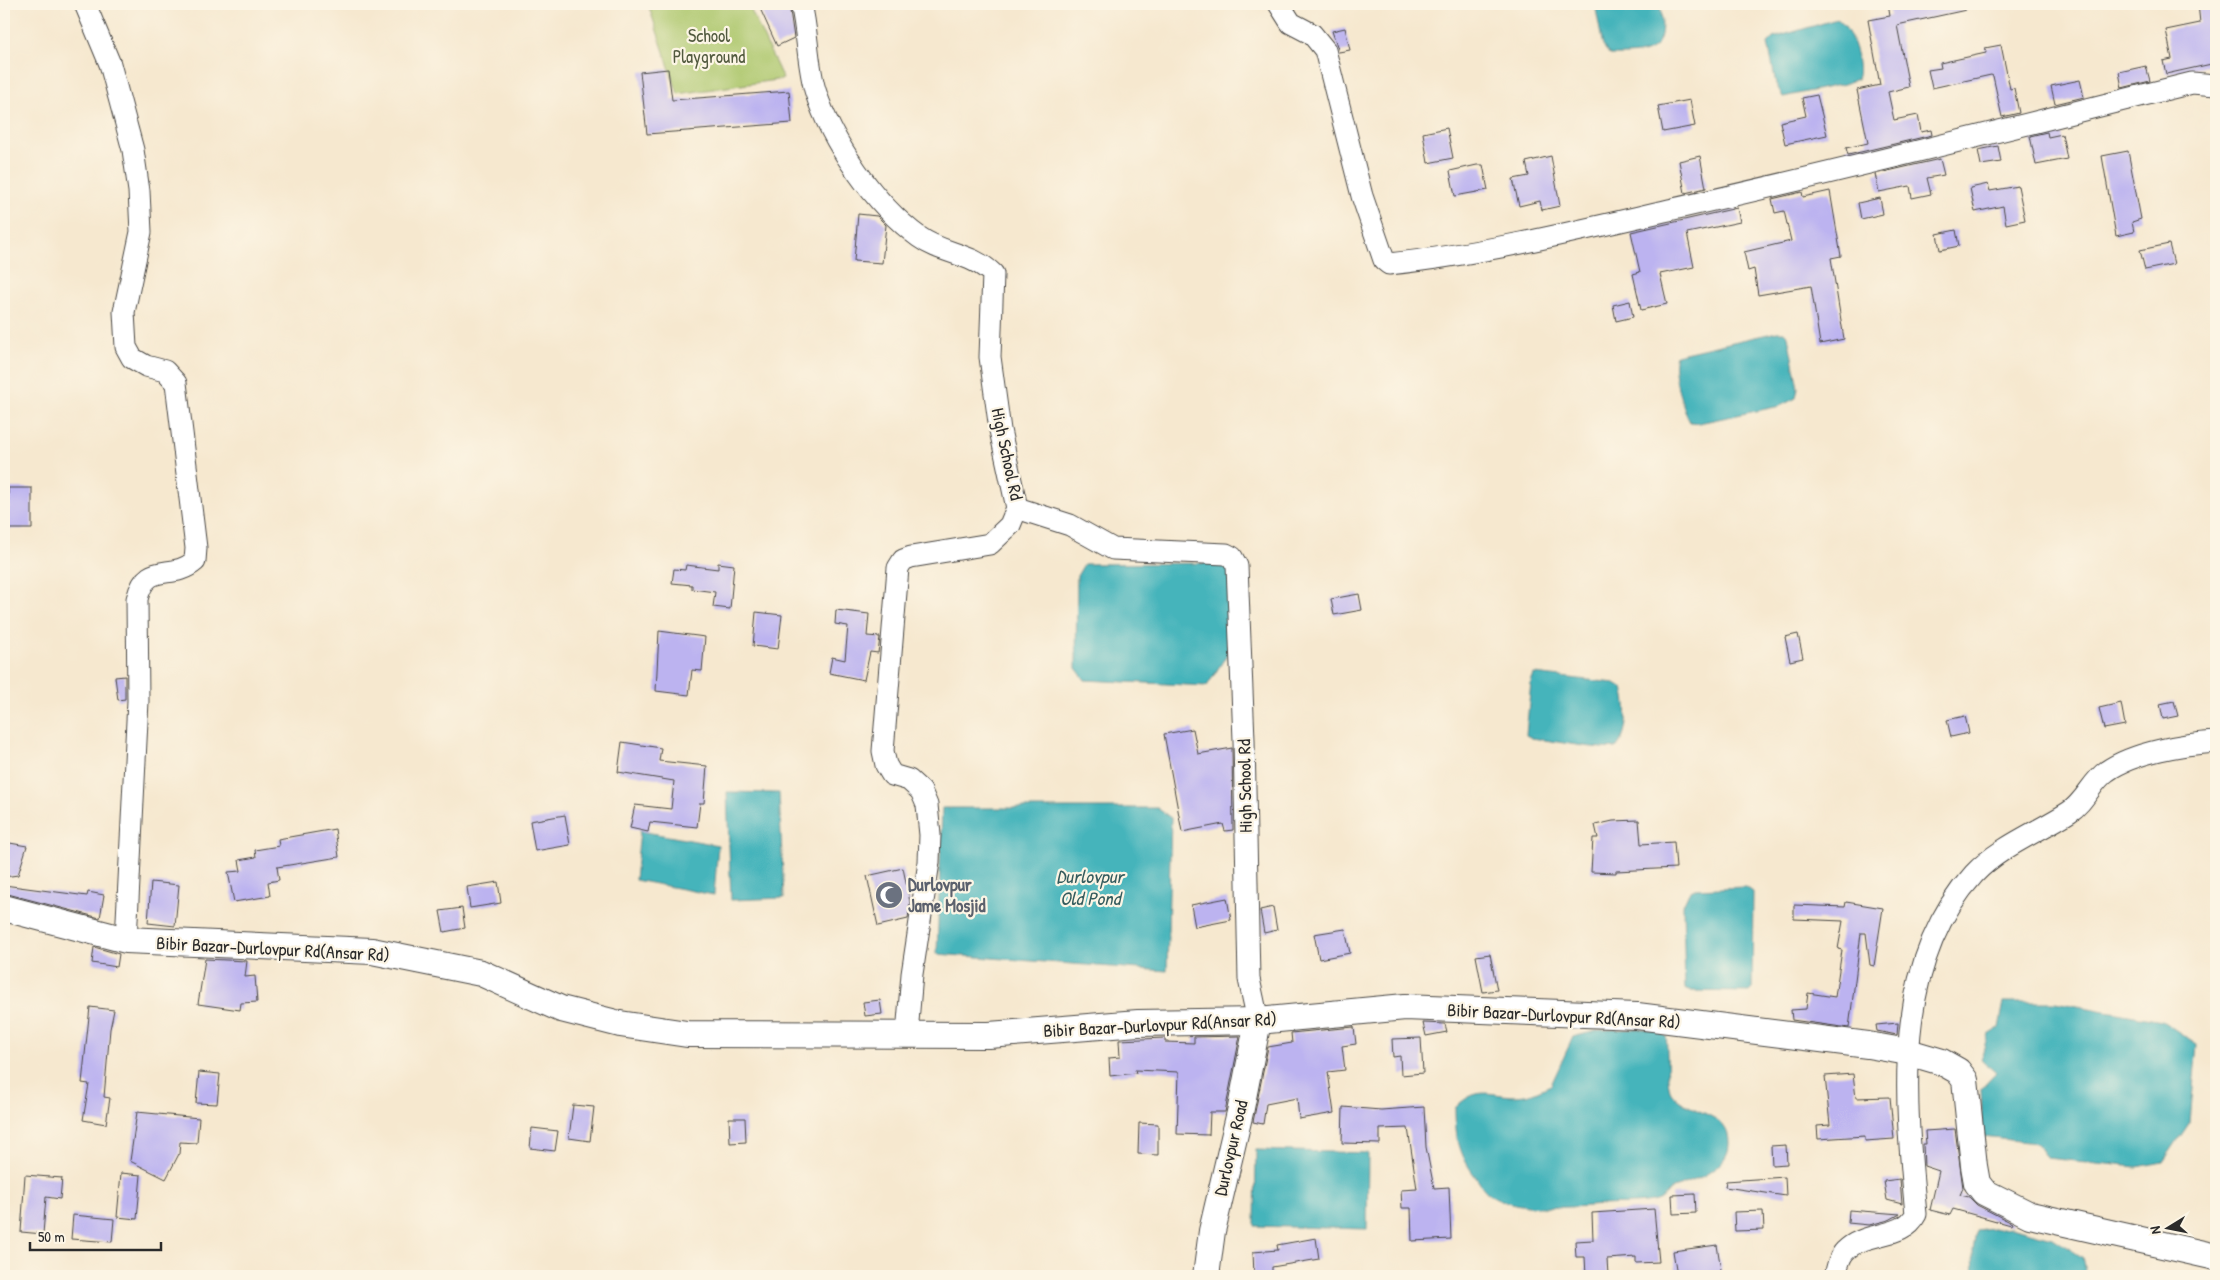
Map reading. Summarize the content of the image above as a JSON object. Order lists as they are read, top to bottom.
{
  "streets": {
    "street": ["High School Rd", "Bibir Bazar-Durlovpur Rd(Ansar Rd)", "Durlovpur Road"]
  },
  "crossings": [
    ["High School Rd", "Bibir Bazar-Durlovpur Rd(Ansar Rd)"],
    ["High School Rd", "Durlovpur Road"],
    ["Bibir Bazar-Durlovpur Rd(Ansar Rd)", "Durlovpur Road"]
  ],
  "water": ["Durlovpur Old Pond"],
  "parks": ["School Playground"],
  "places": {
    "mosque": ["Durlovpur Jame Mosjid"]
  },
  "scale_bar": "50 m",
  "north": "left"
}
